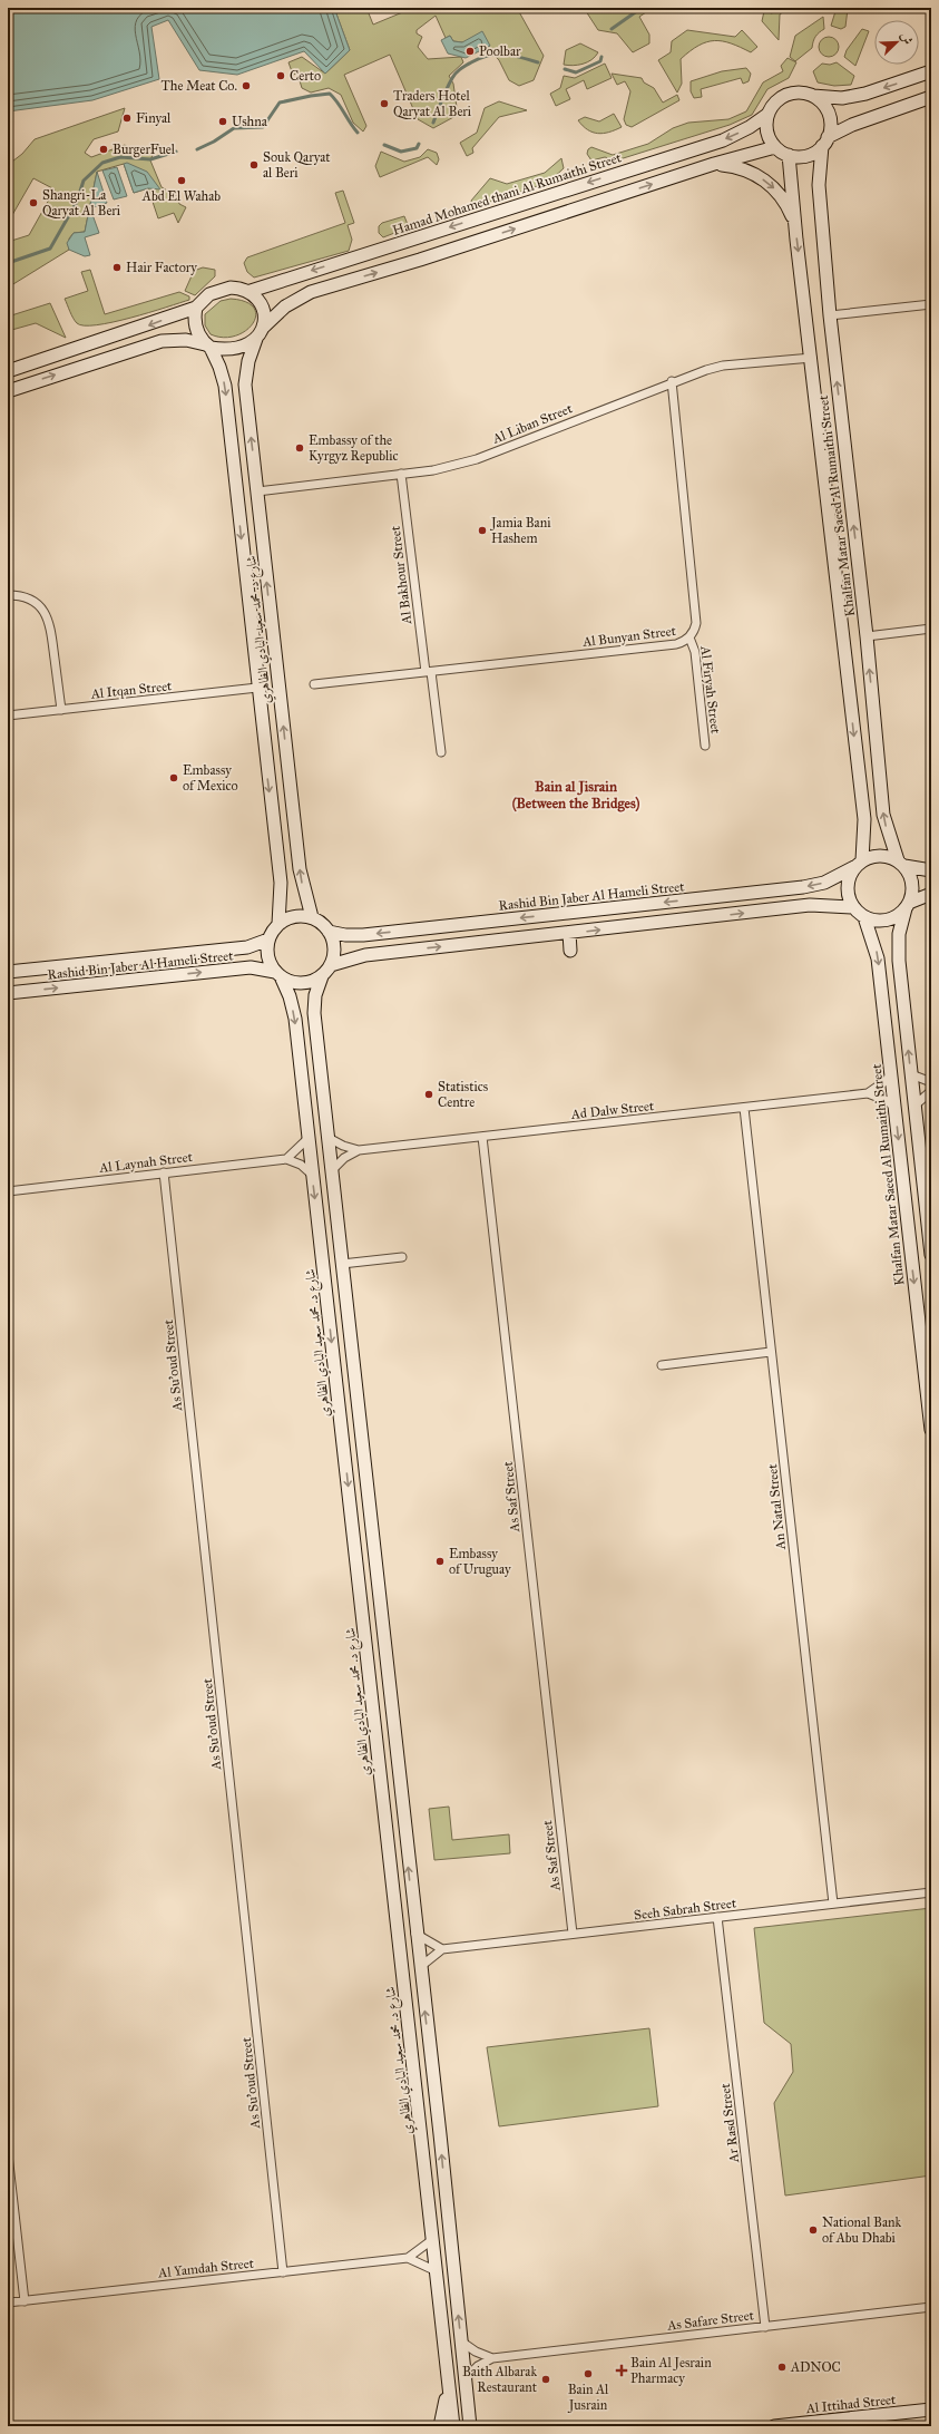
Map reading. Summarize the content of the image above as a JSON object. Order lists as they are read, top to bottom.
{
  "streets": {
    "street": [
      "Hamad Mohamed thani Al Rumaithi Street",
      "Al Liban Street",
      "Khalfan Matar Saeed Al Rumaithi Street",
      "Al Bakhour Street",
      "شارع د. محمد سعيد البادي الظاهري",
      "Al Bunyan Street",
      "Al Itqan Street",
      "Al Firyah Street",
      "Rashid Bin Jaber Al Hameli Street",
      "Ad Dalw Street",
      "Al Laynah Street",
      "As Su'oud Street",
      "As Saf Street",
      "An Natal Street",
      "Seeh Sabrah Street",
      "Ar Rasd Street",
      "Al Yamdah Street",
      "As Safare Street",
      "Al Ittihad Street"
    ]
  },
  "crossings": [
    ["Hamad Mohamed thani Al Rumaithi Street", "Khalfan Matar Saeed Al Rumaithi Street"],
    ["Hamad Mohamed thani Al Rumaithi Street", "شارع د. محمد سعيد البادي الظاهري"],
    ["Al Liban Street", "Khalfan Matar Saeed Al Rumaithi Street"],
    ["Al Liban Street", "Al Bakhour Street"],
    ["Al Liban Street", "شارع د. محمد سعيد البادي الظاهري"],
    ["Al Liban Street", "Al Bunyan Street"],
    ["Khalfan Matar Saeed Al Rumaithi Street", "Rashid Bin Jaber Al Hameli Street"],
    ["Khalfan Matar Saeed Al Rumaithi Street", "Ad Dalw Street"],
    ["Al Bakhour Street", "Al Bunyan Street"],
    ["شارع د. محمد سعيد البادي الظاهري", "Al Itqan Street"],
    ["شارع د. محمد سعيد البادي الظاهري", "Rashid Bin Jaber Al Hameli Street"],
    ["Al Bunyan Street", "Al Firyah Street"],
    ["Ad Dalw Street", "As Saf Street"],
    ["Ad Dalw Street", "An Natal Street"],
    ["Al Laynah Street", "As Su'oud Street"],
    ["As Su'oud Street", "Al Yamdah Street"],
    ["As Saf Street", "Seeh Sabrah Street"],
    ["An Natal Street", "Seeh Sabrah Street"],
    ["Seeh Sabrah Street", "Ar Rasd Street"],
    ["Ar Rasd Street", "As Safare Street"]
  ],
  "districts": ["Bain al Jisrain (Between the Bridges)"],
  "places": {
    "other": [
      "Poolbar",
      "Certo",
      "The Meat Co.",
      "Traders Hotel Qaryat Al Beri",
      "Finyal",
      "Ushna",
      "BurgerFuel",
      "Souk Qaryat al Beri",
      "Abd El Wahab",
      "Shangri-La Qaryat Al Beri",
      "Hair Factory",
      "Embassy of the Kyrgyz Republic",
      "Jamia Bani Hashem",
      "Embassy of Mexico",
      "Statistics Centre",
      "Embassy of Uruguay",
      "National Bank of Abu Dhabi",
      "ADNOC",
      "Bain Al Jusrain",
      "Baith Albarak Restaurant"
    ],
    "health": ["Bain Al Jesrain Pharmacy"]
  },
  "north": "top right"
}
